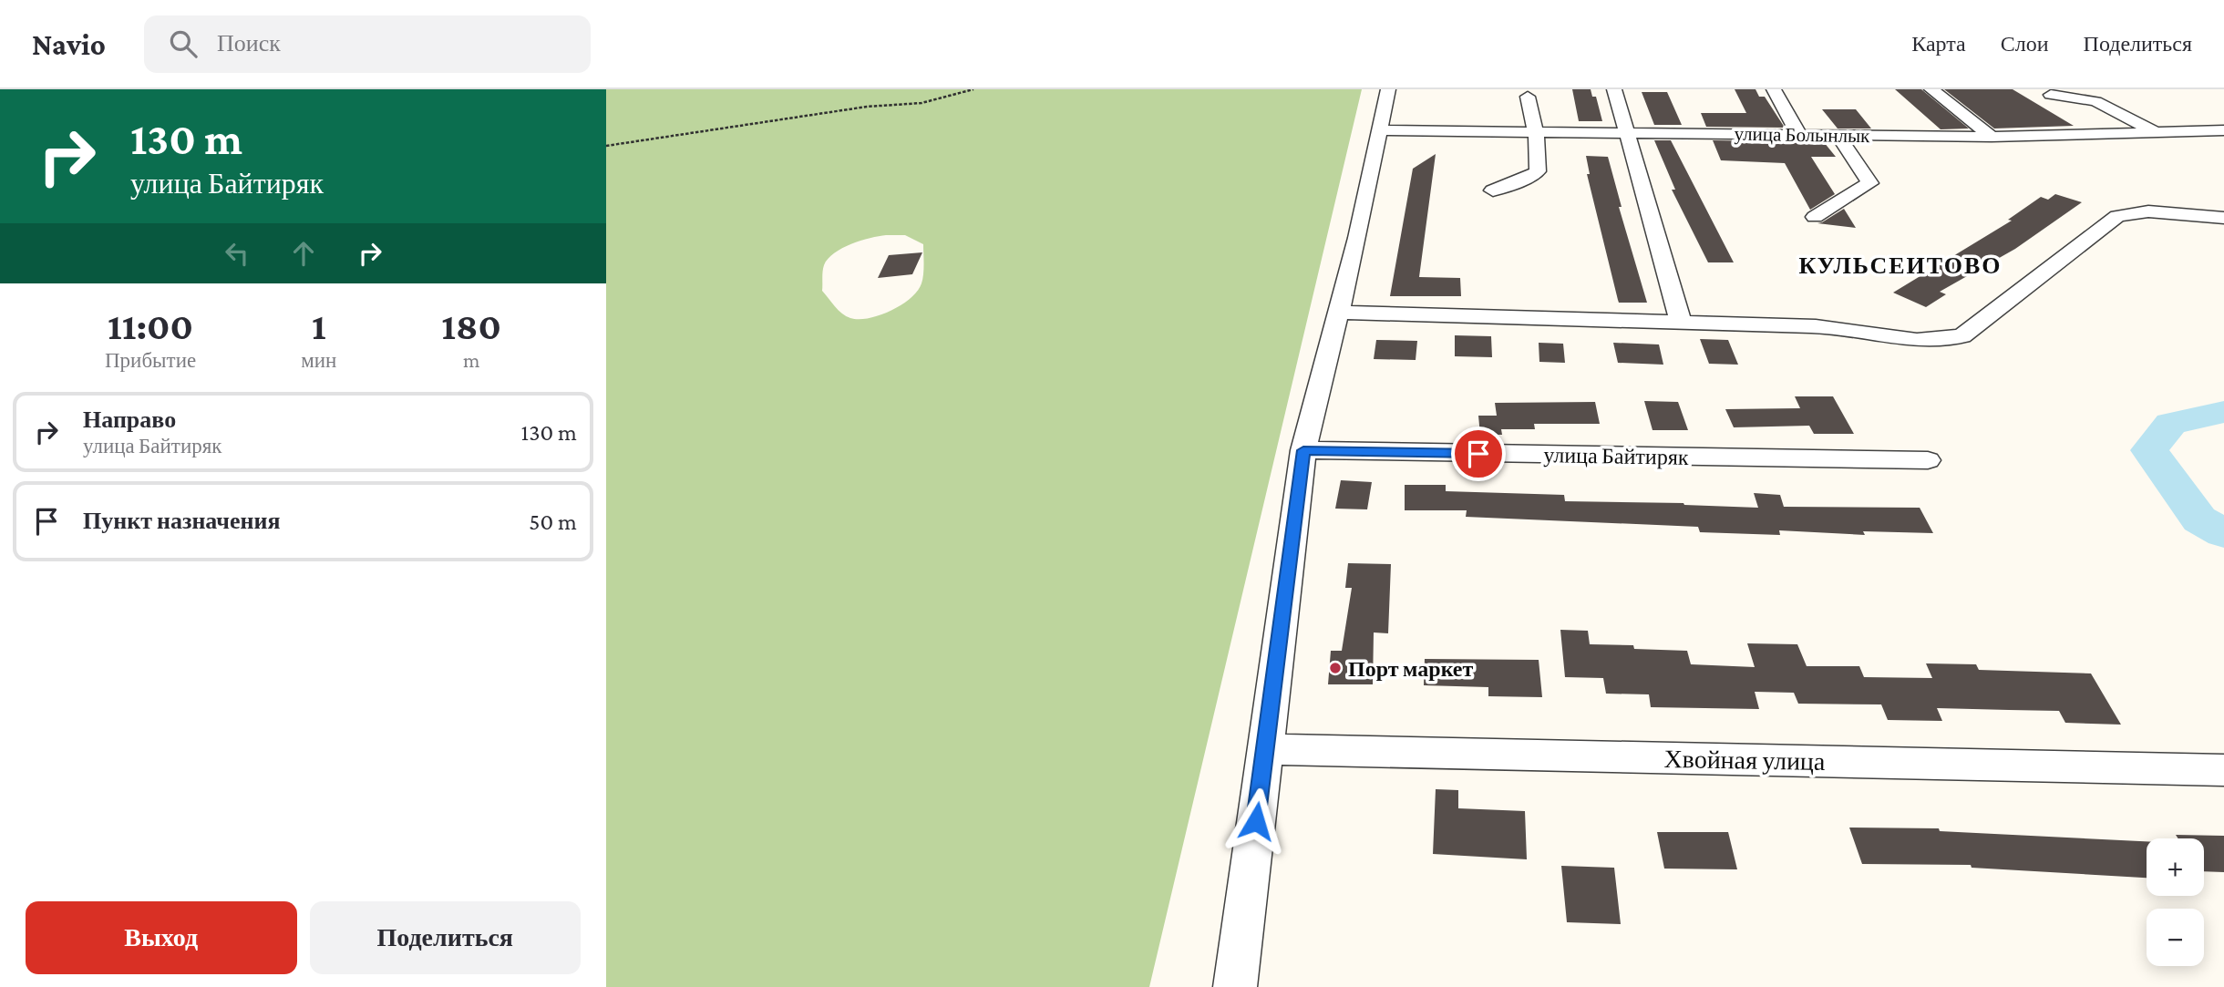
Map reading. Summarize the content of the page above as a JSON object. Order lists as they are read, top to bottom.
{
  "streets": {
    "street": ["улица Болынлык", "улица Байтиряк", "Хвойная улица"]
  },
  "districts": ["КУЛЬСЕИТОВО"],
  "places": ["Порт маркет"],
  "page": {
    "header": "Navio",
    "search": "Поиск",
    "nav": ["Карта", "Слои", "Поделиться"],
    "turn": ["130 m", "улица Байтиряк"],
    "eta": [
      "11:00",
      "Прибытие",
      "1",
      "мин",
      "180",
      "m"
    ],
    "list": [
      {
        "name": "Направо",
        "note": "улица Байтиряк",
        "value": "130 m"
      },
      {
        "name": "Пункт назначения",
        "value": "50 m"
      }
    ],
    "map_buttons": ["+", "−"],
    "buttons": ["Выход", "Поделиться"]
  }
}
